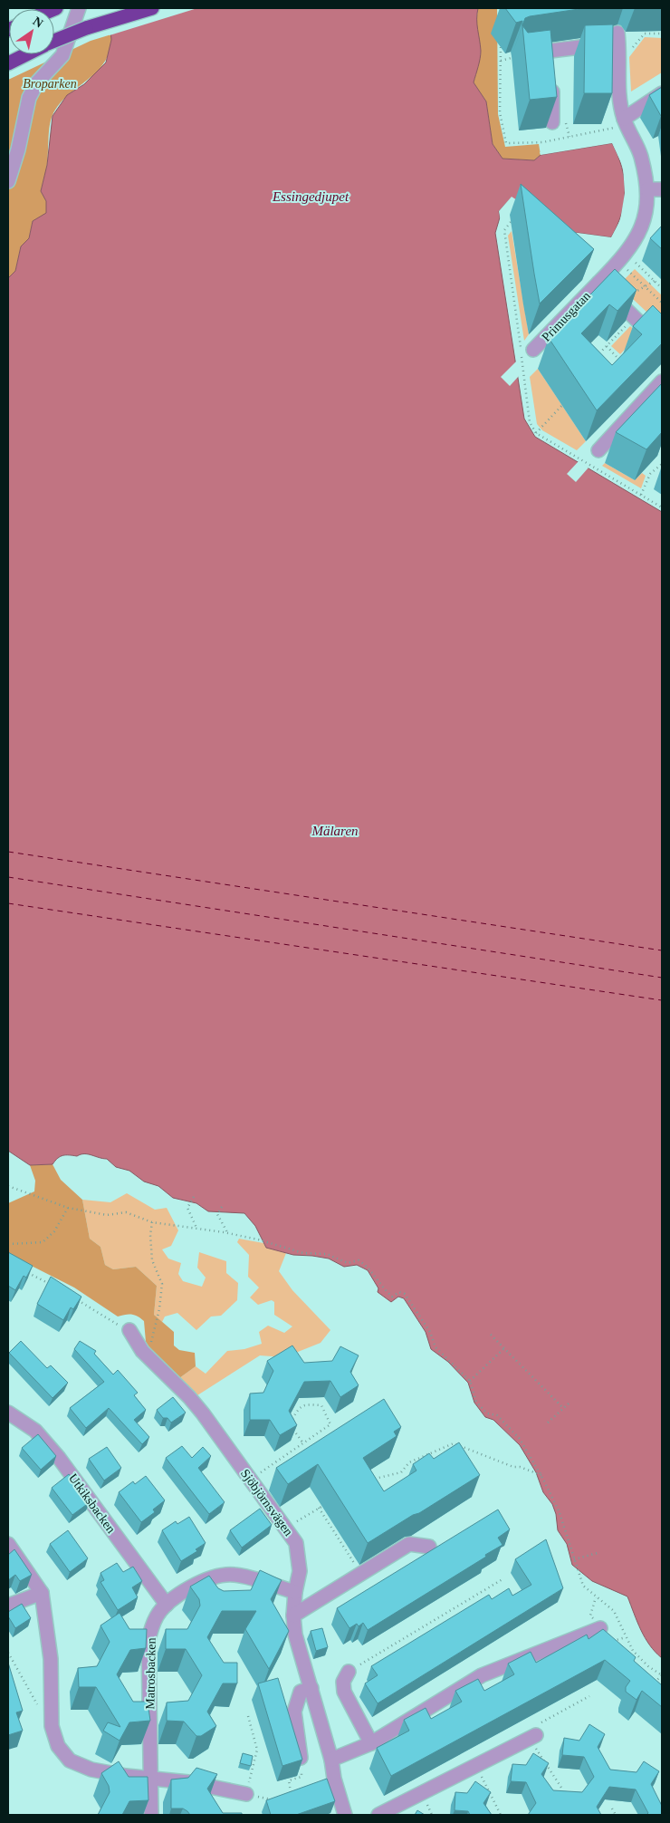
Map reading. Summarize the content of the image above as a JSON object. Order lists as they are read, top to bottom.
{
  "streets": {
    "street": [
      "Primusgatan",
      "Sjöbjörnsvägen",
      "Utkiksbacken",
      "Matrosbacken"
    ]
  },
  "crossings": [
    ["Sjöbjörnsvägen", "Matrosbacken"],
    ["Utkiksbacken", "Matrosbacken"]
  ],
  "water": ["Essingedjupet", "Mälaren"],
  "parks": ["Broparken"],
  "north": "top right"
}
